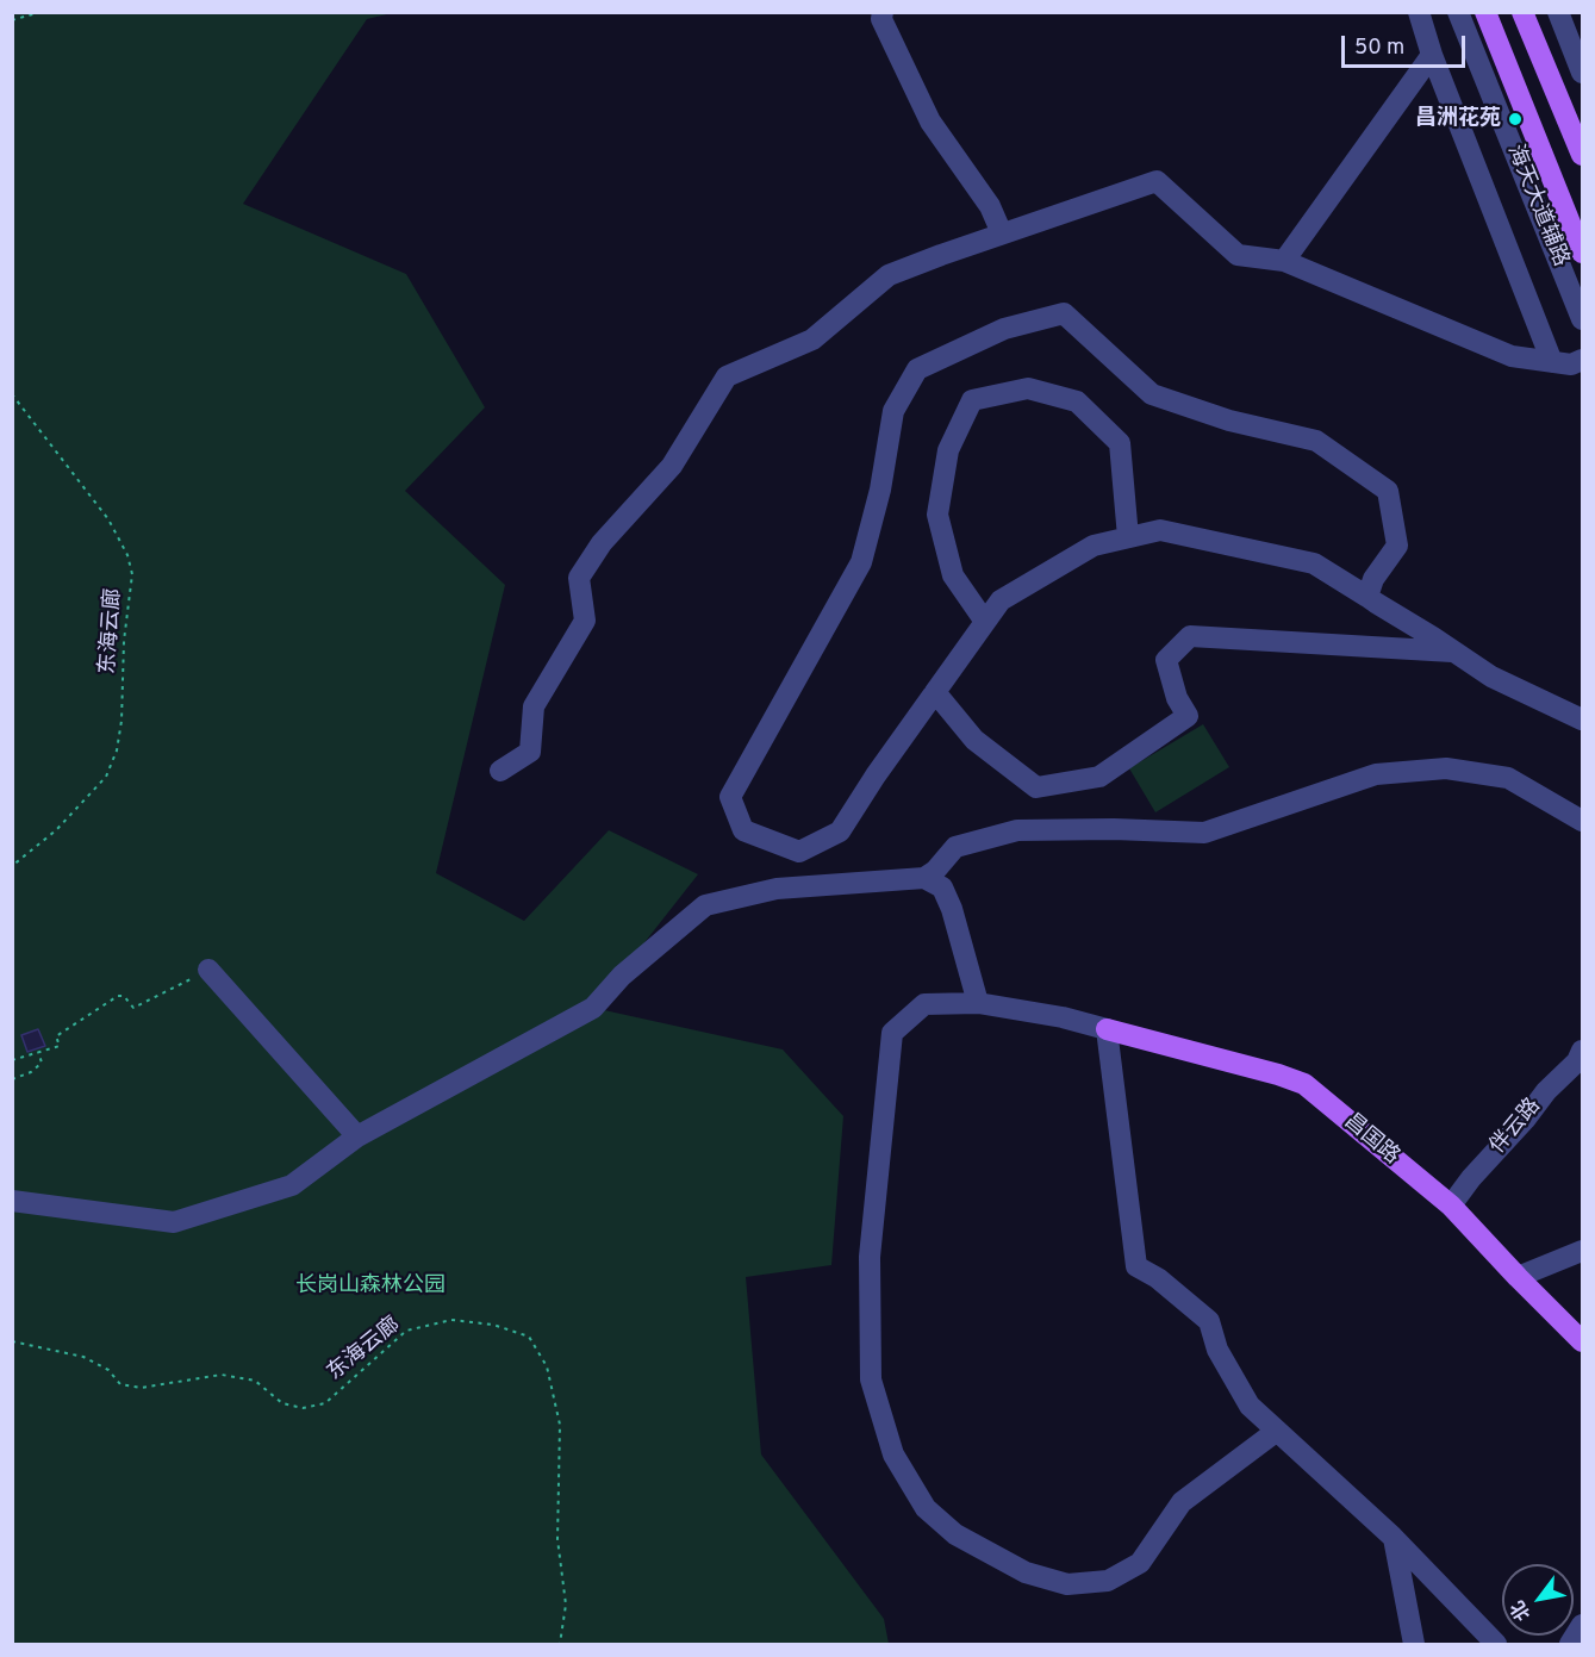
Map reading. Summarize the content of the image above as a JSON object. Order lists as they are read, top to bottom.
{
  "streets": {
    "main road": ["昌国路"],
    "street": ["海天大道辅路", "伴云路"],
    "path": ["东海云廊"]
  },
  "crossings": [
    ["伴云路", "昌国路"]
  ],
  "parks": ["长岗山森林公园"],
  "places": ["昌洲花苑"],
  "scale_bar": "50 m",
  "north": "bottom left"
}
